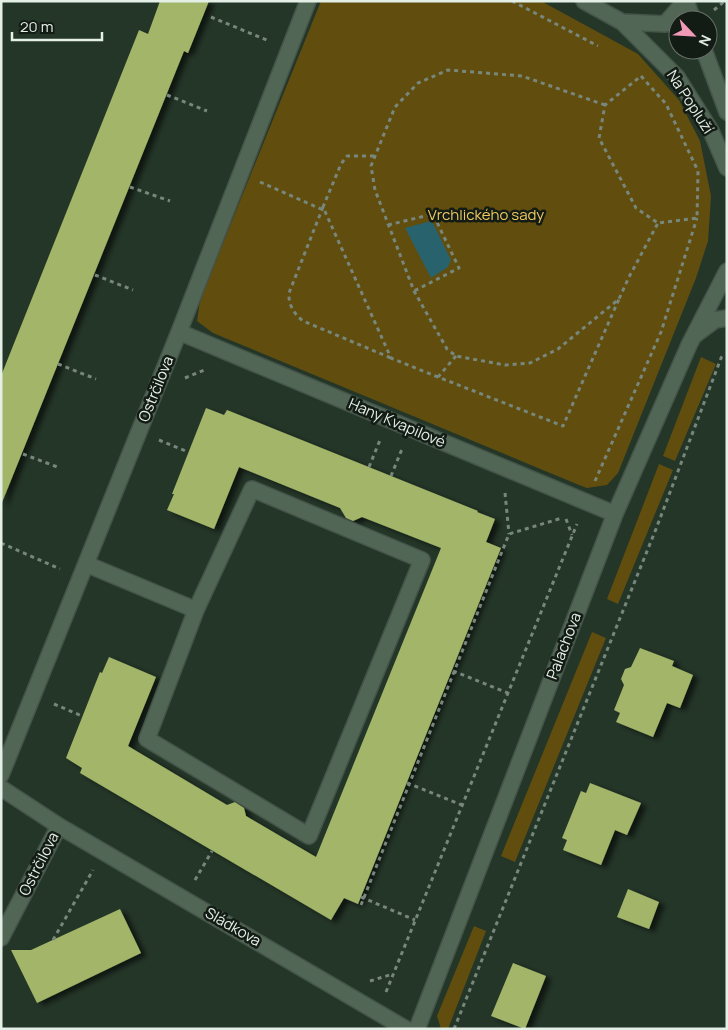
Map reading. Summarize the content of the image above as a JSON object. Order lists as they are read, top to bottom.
{
  "streets": {
    "street": [
      "Na Popluží",
      "Ostrčilova",
      "Hany Kvapilové",
      "Palachova",
      "Sládkova"
    ]
  },
  "crossings": [
    ["Ostrčilova", "Hany Kvapilové"],
    ["Ostrčilova", "Sládkova"],
    ["Hany Kvapilové", "Palachova"]
  ],
  "parks": ["Vrchlického sady"],
  "scale_bar": "20 m",
  "north": "bottom right"
}
